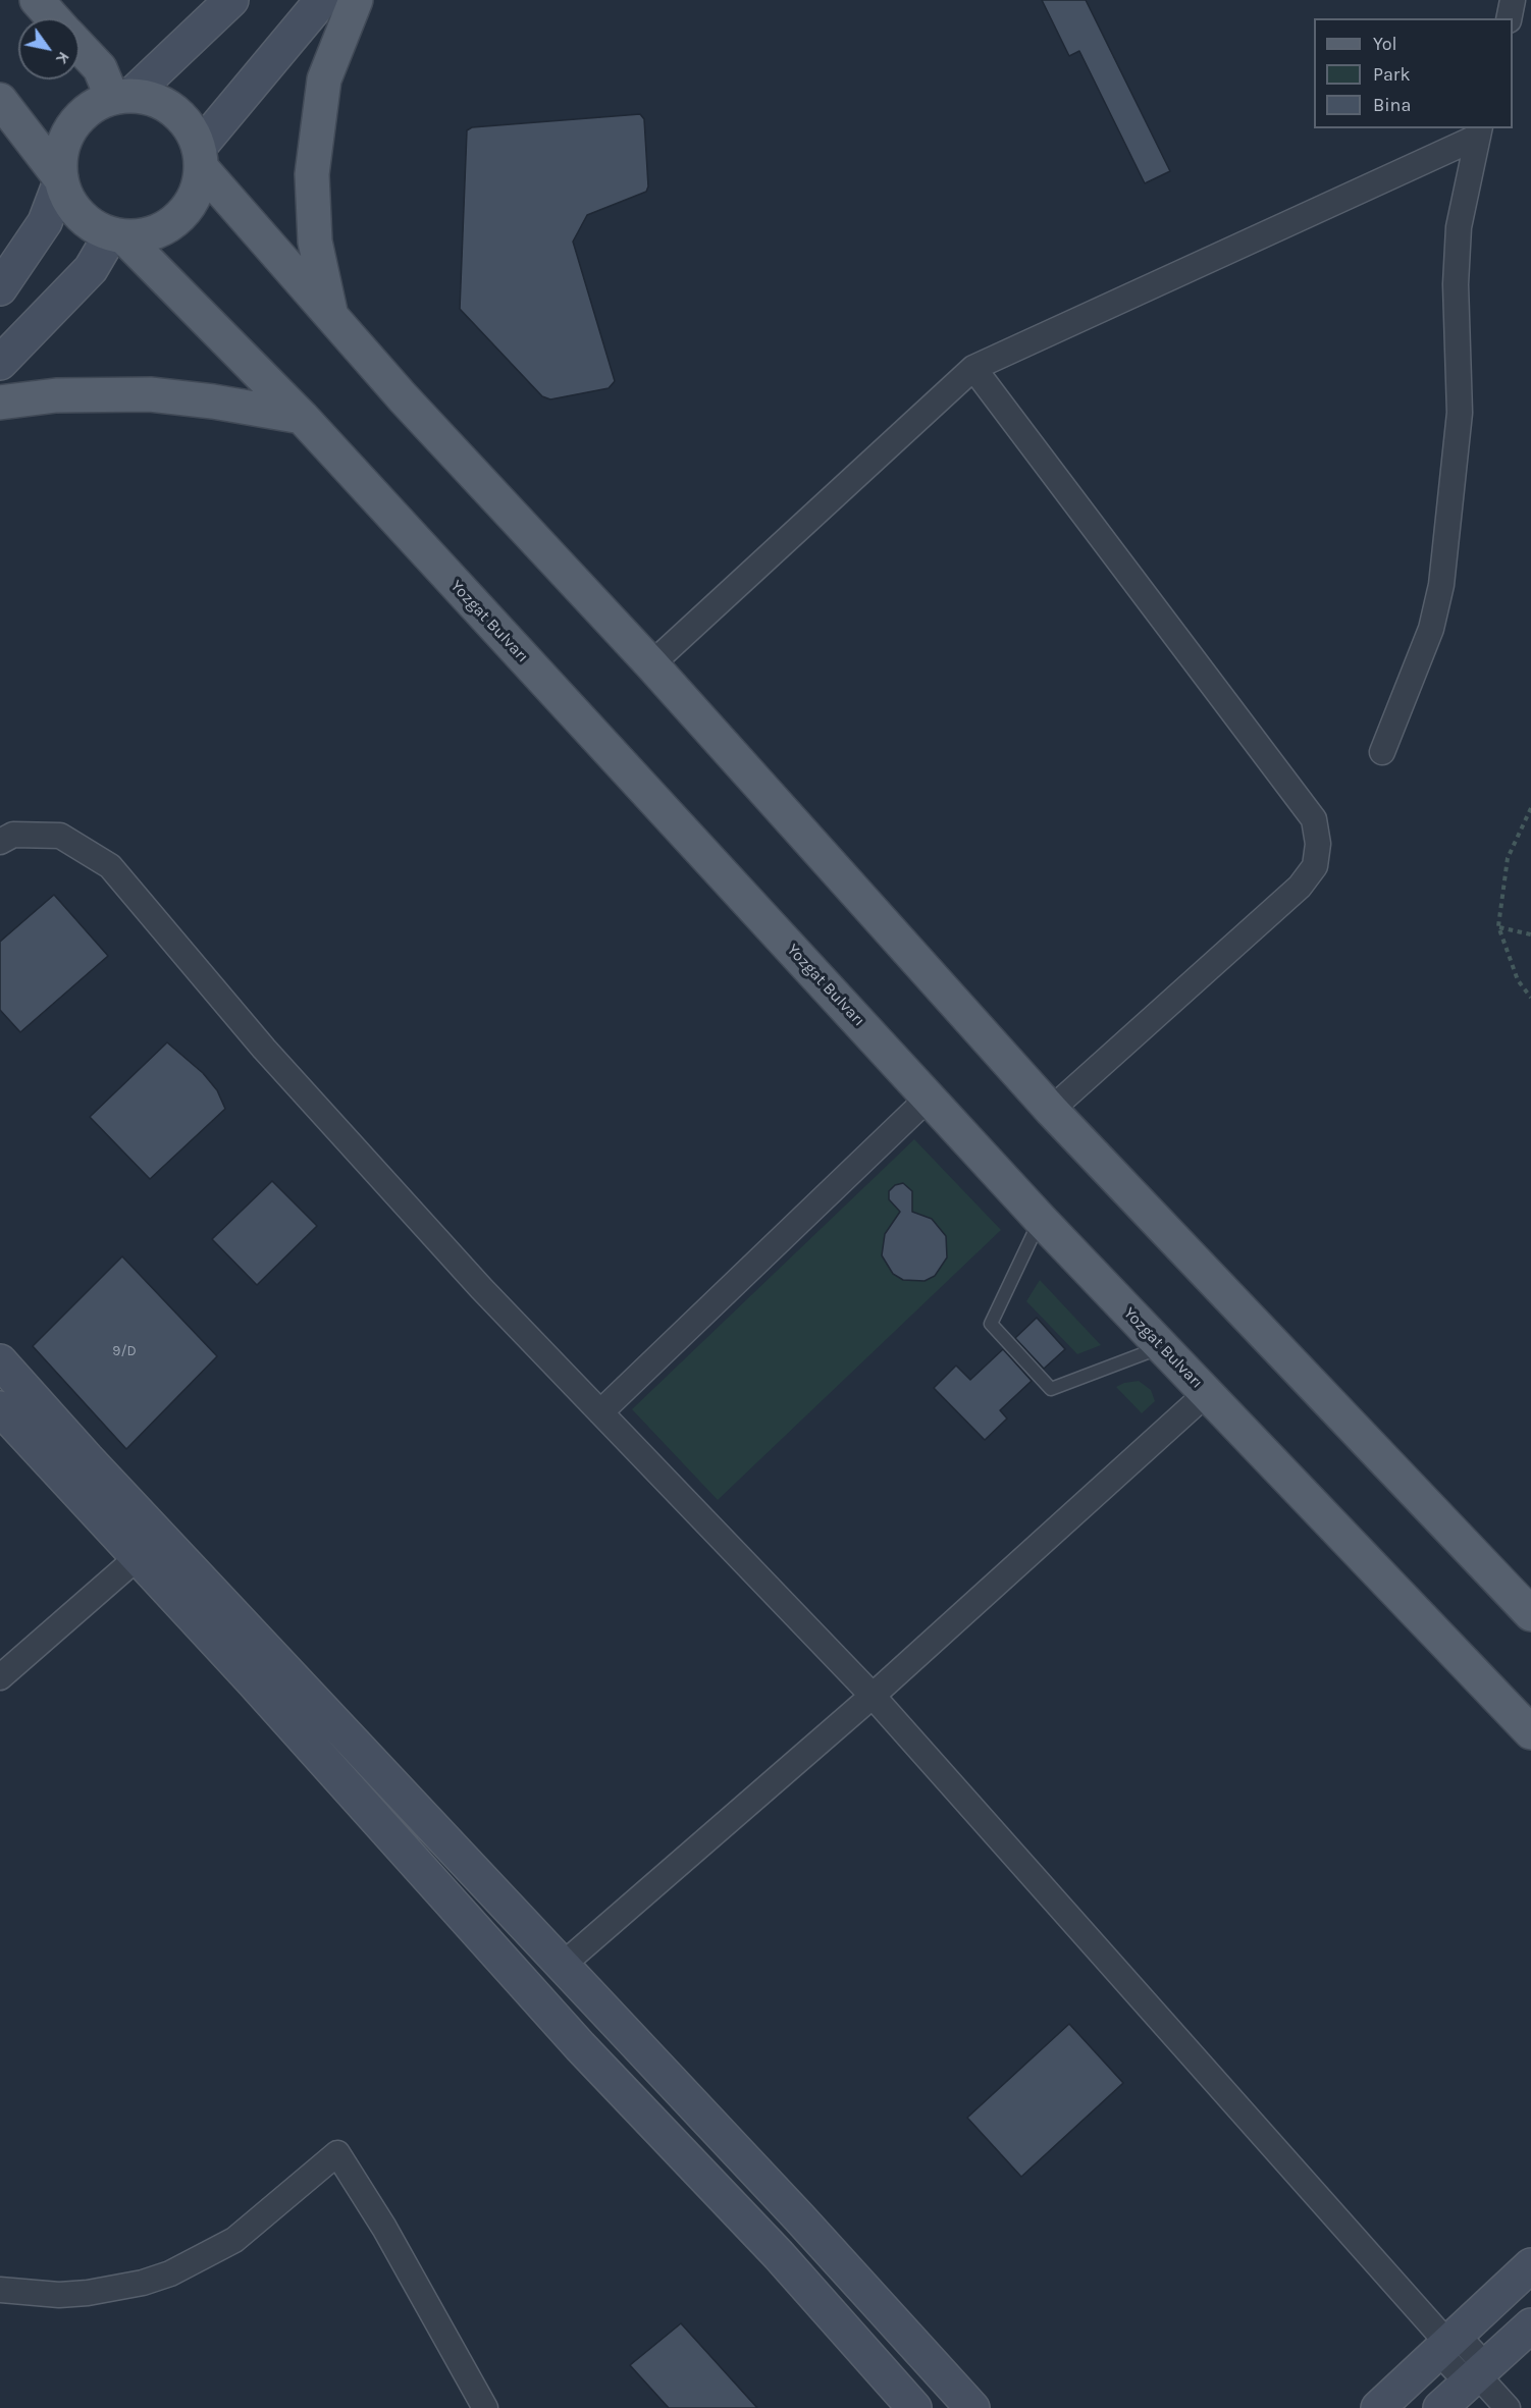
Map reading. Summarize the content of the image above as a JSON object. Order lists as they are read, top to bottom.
{
  "streets": {
    "main road": ["Yozgat Bulvarı"]
  },
  "house_numbers": ["9/D"],
  "legend": ["Yol", "Park", "Bina"],
  "north": "bottom right"
}
